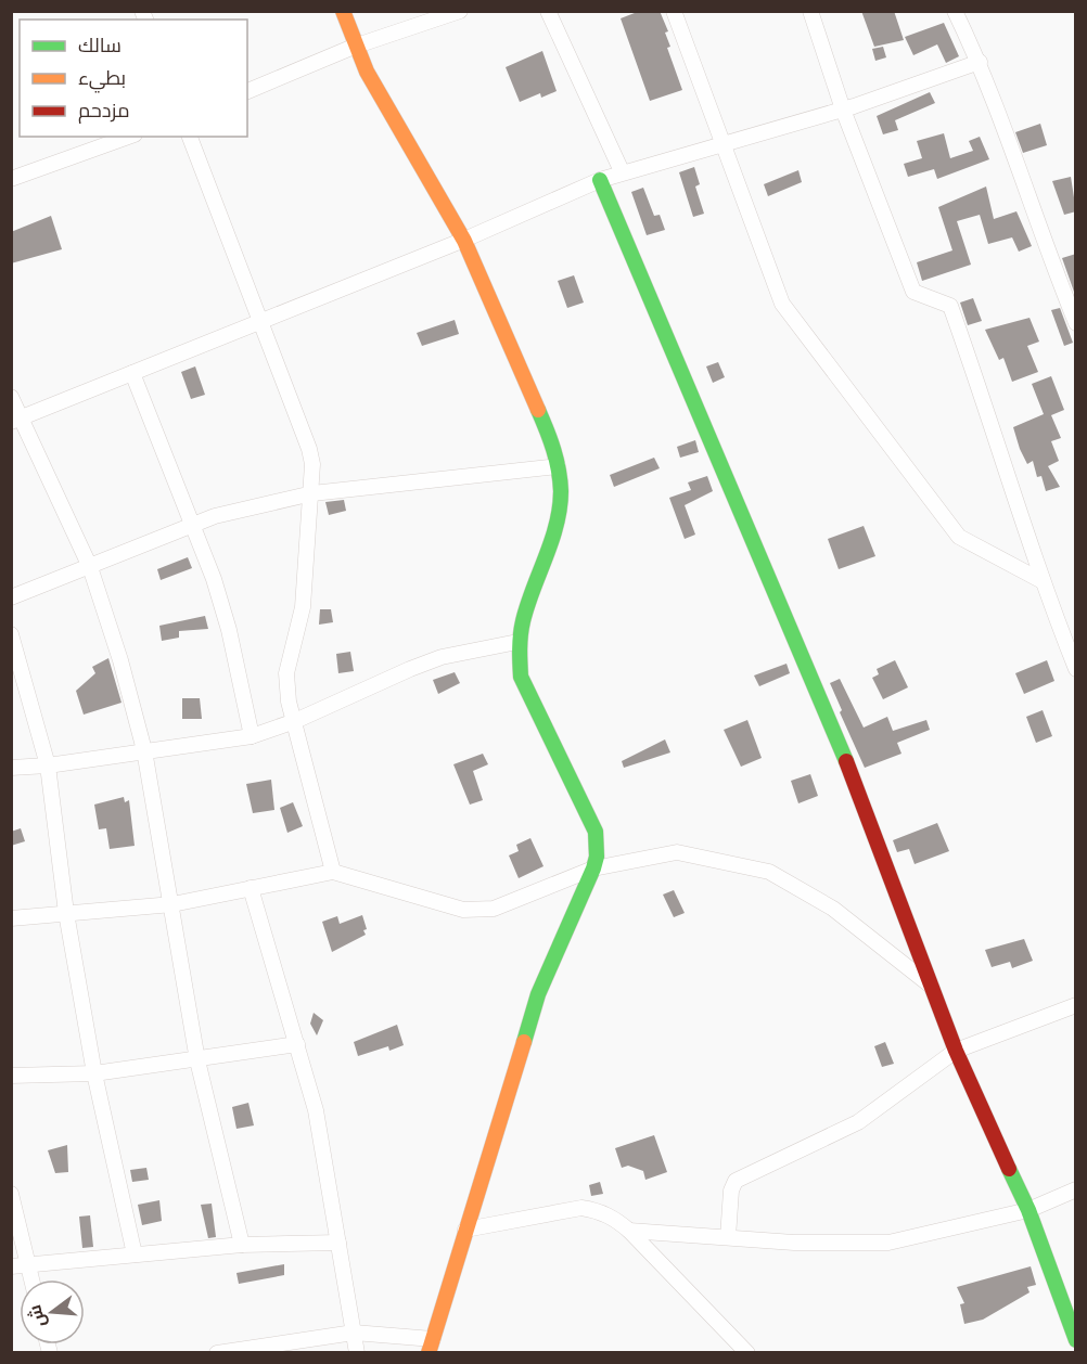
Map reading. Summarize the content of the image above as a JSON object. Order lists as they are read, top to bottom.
{
  "legend": ["سالك", "بطيء", "مزدحم"],
  "north": "left"
}
